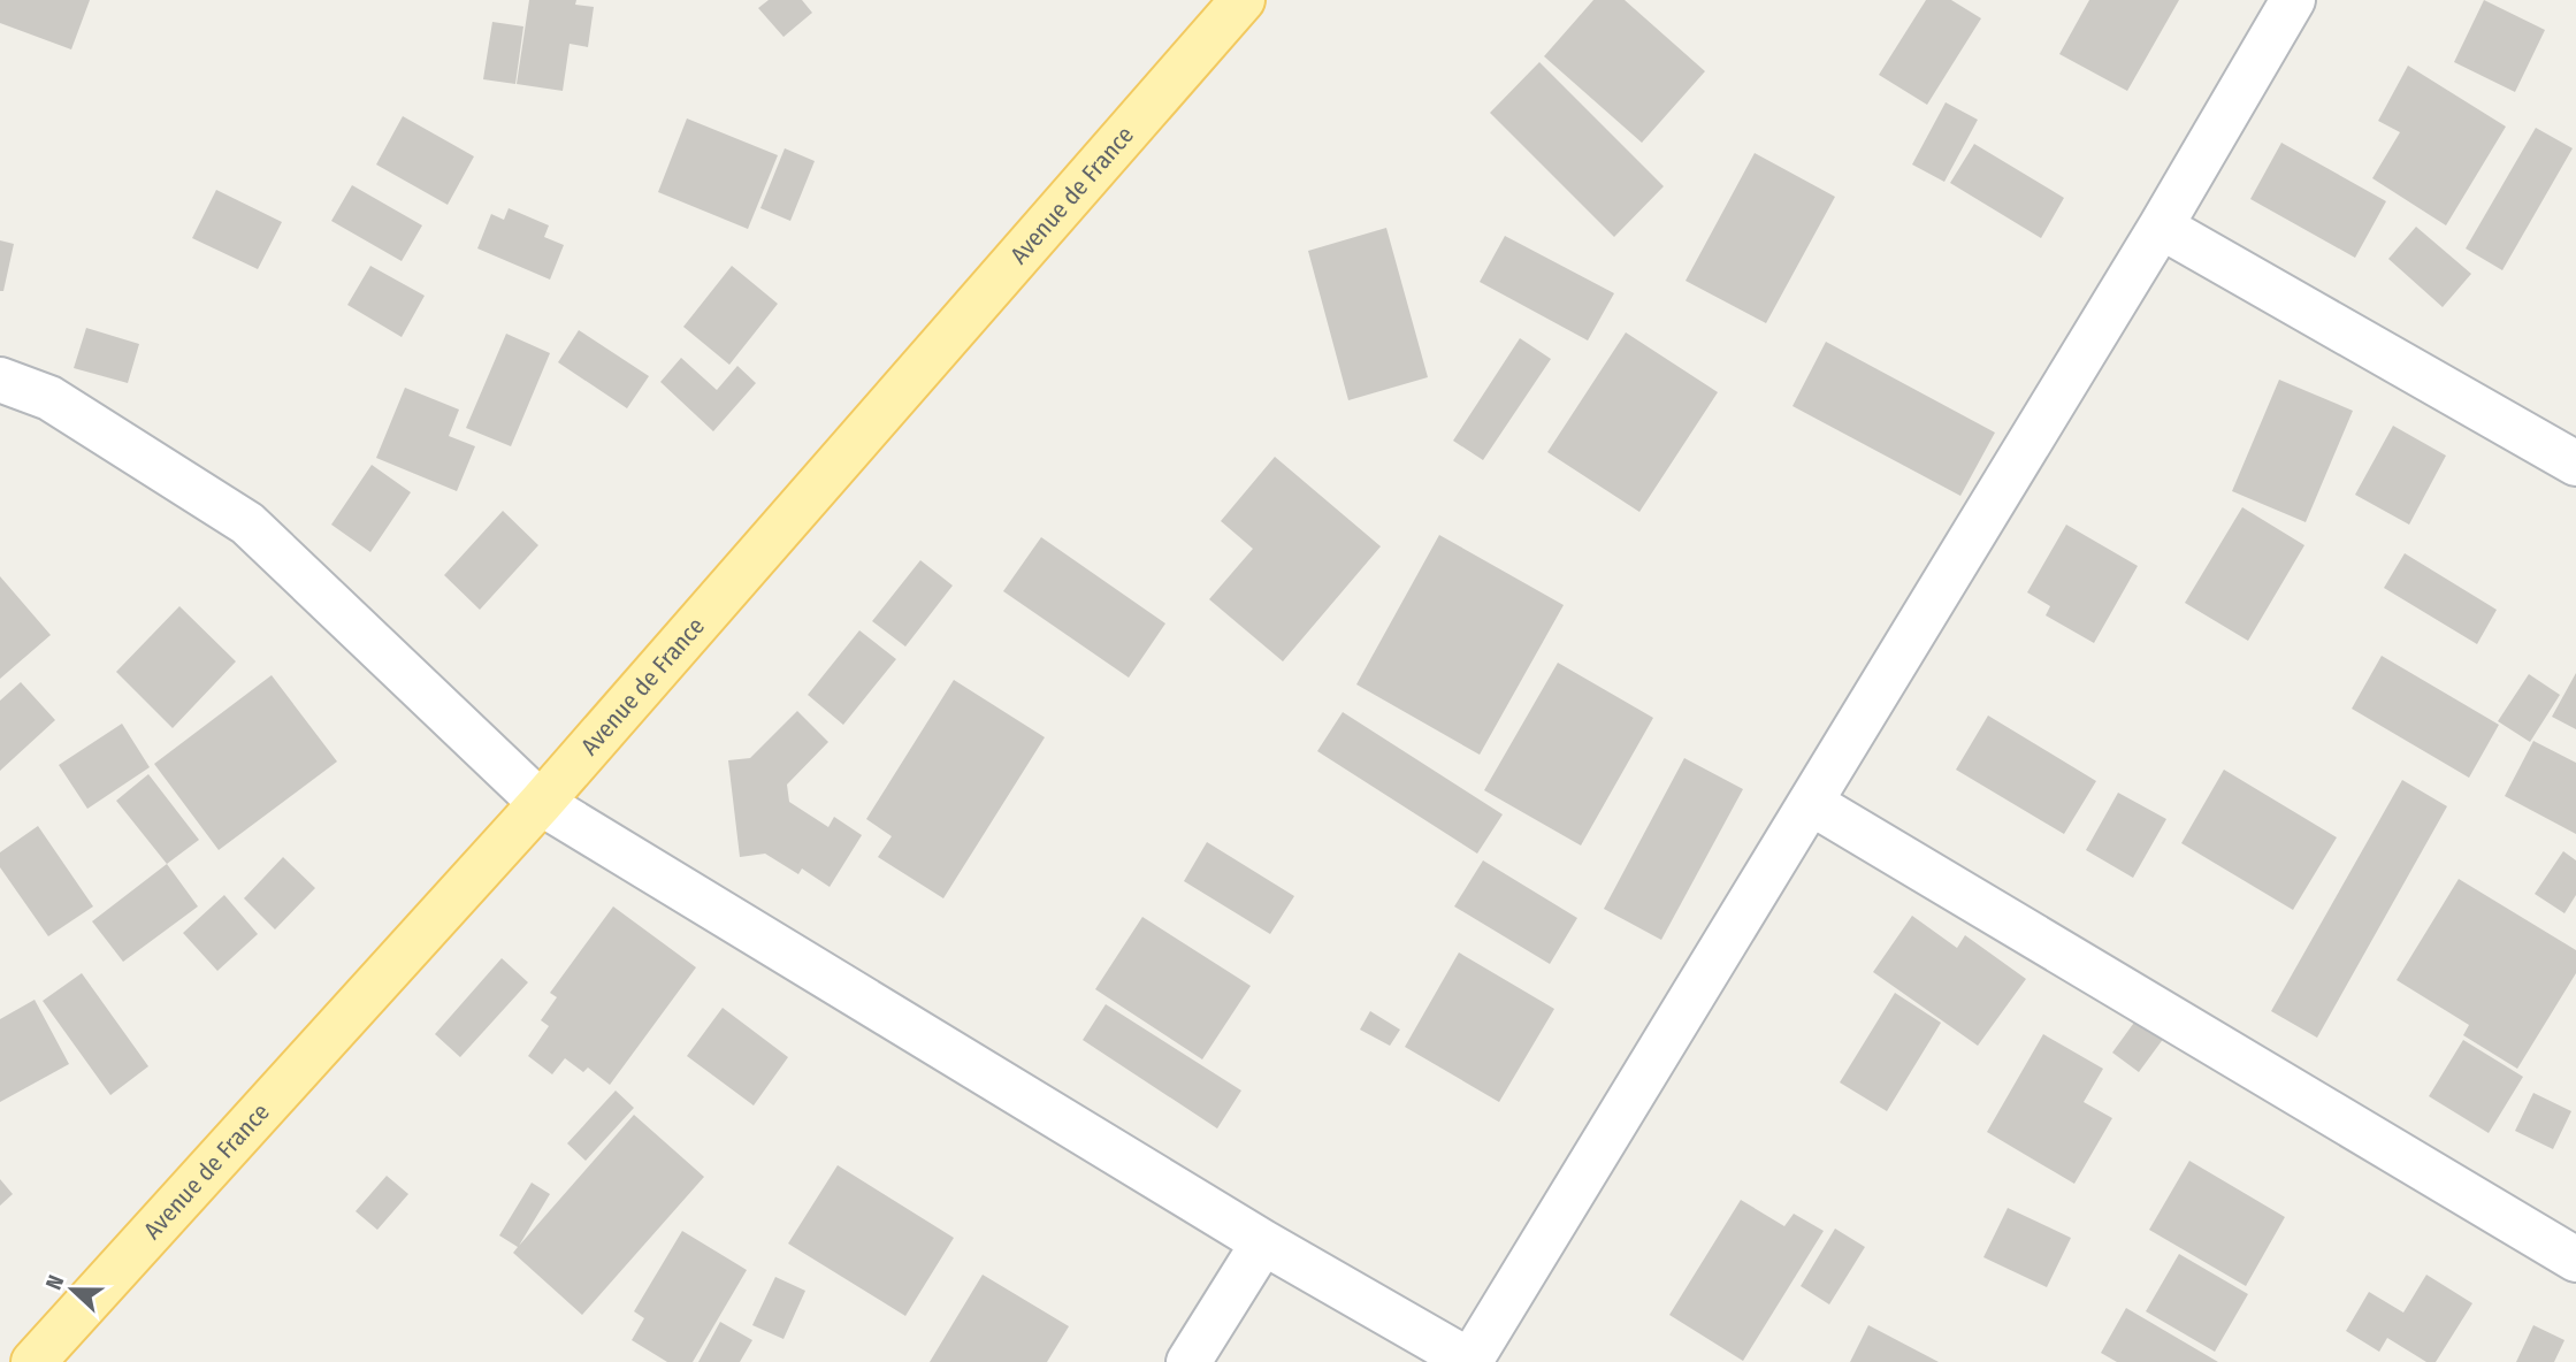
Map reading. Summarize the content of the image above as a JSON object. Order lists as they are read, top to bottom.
{
  "streets": {
    "main road": ["Avenue de France"]
  },
  "north": "left"
}
